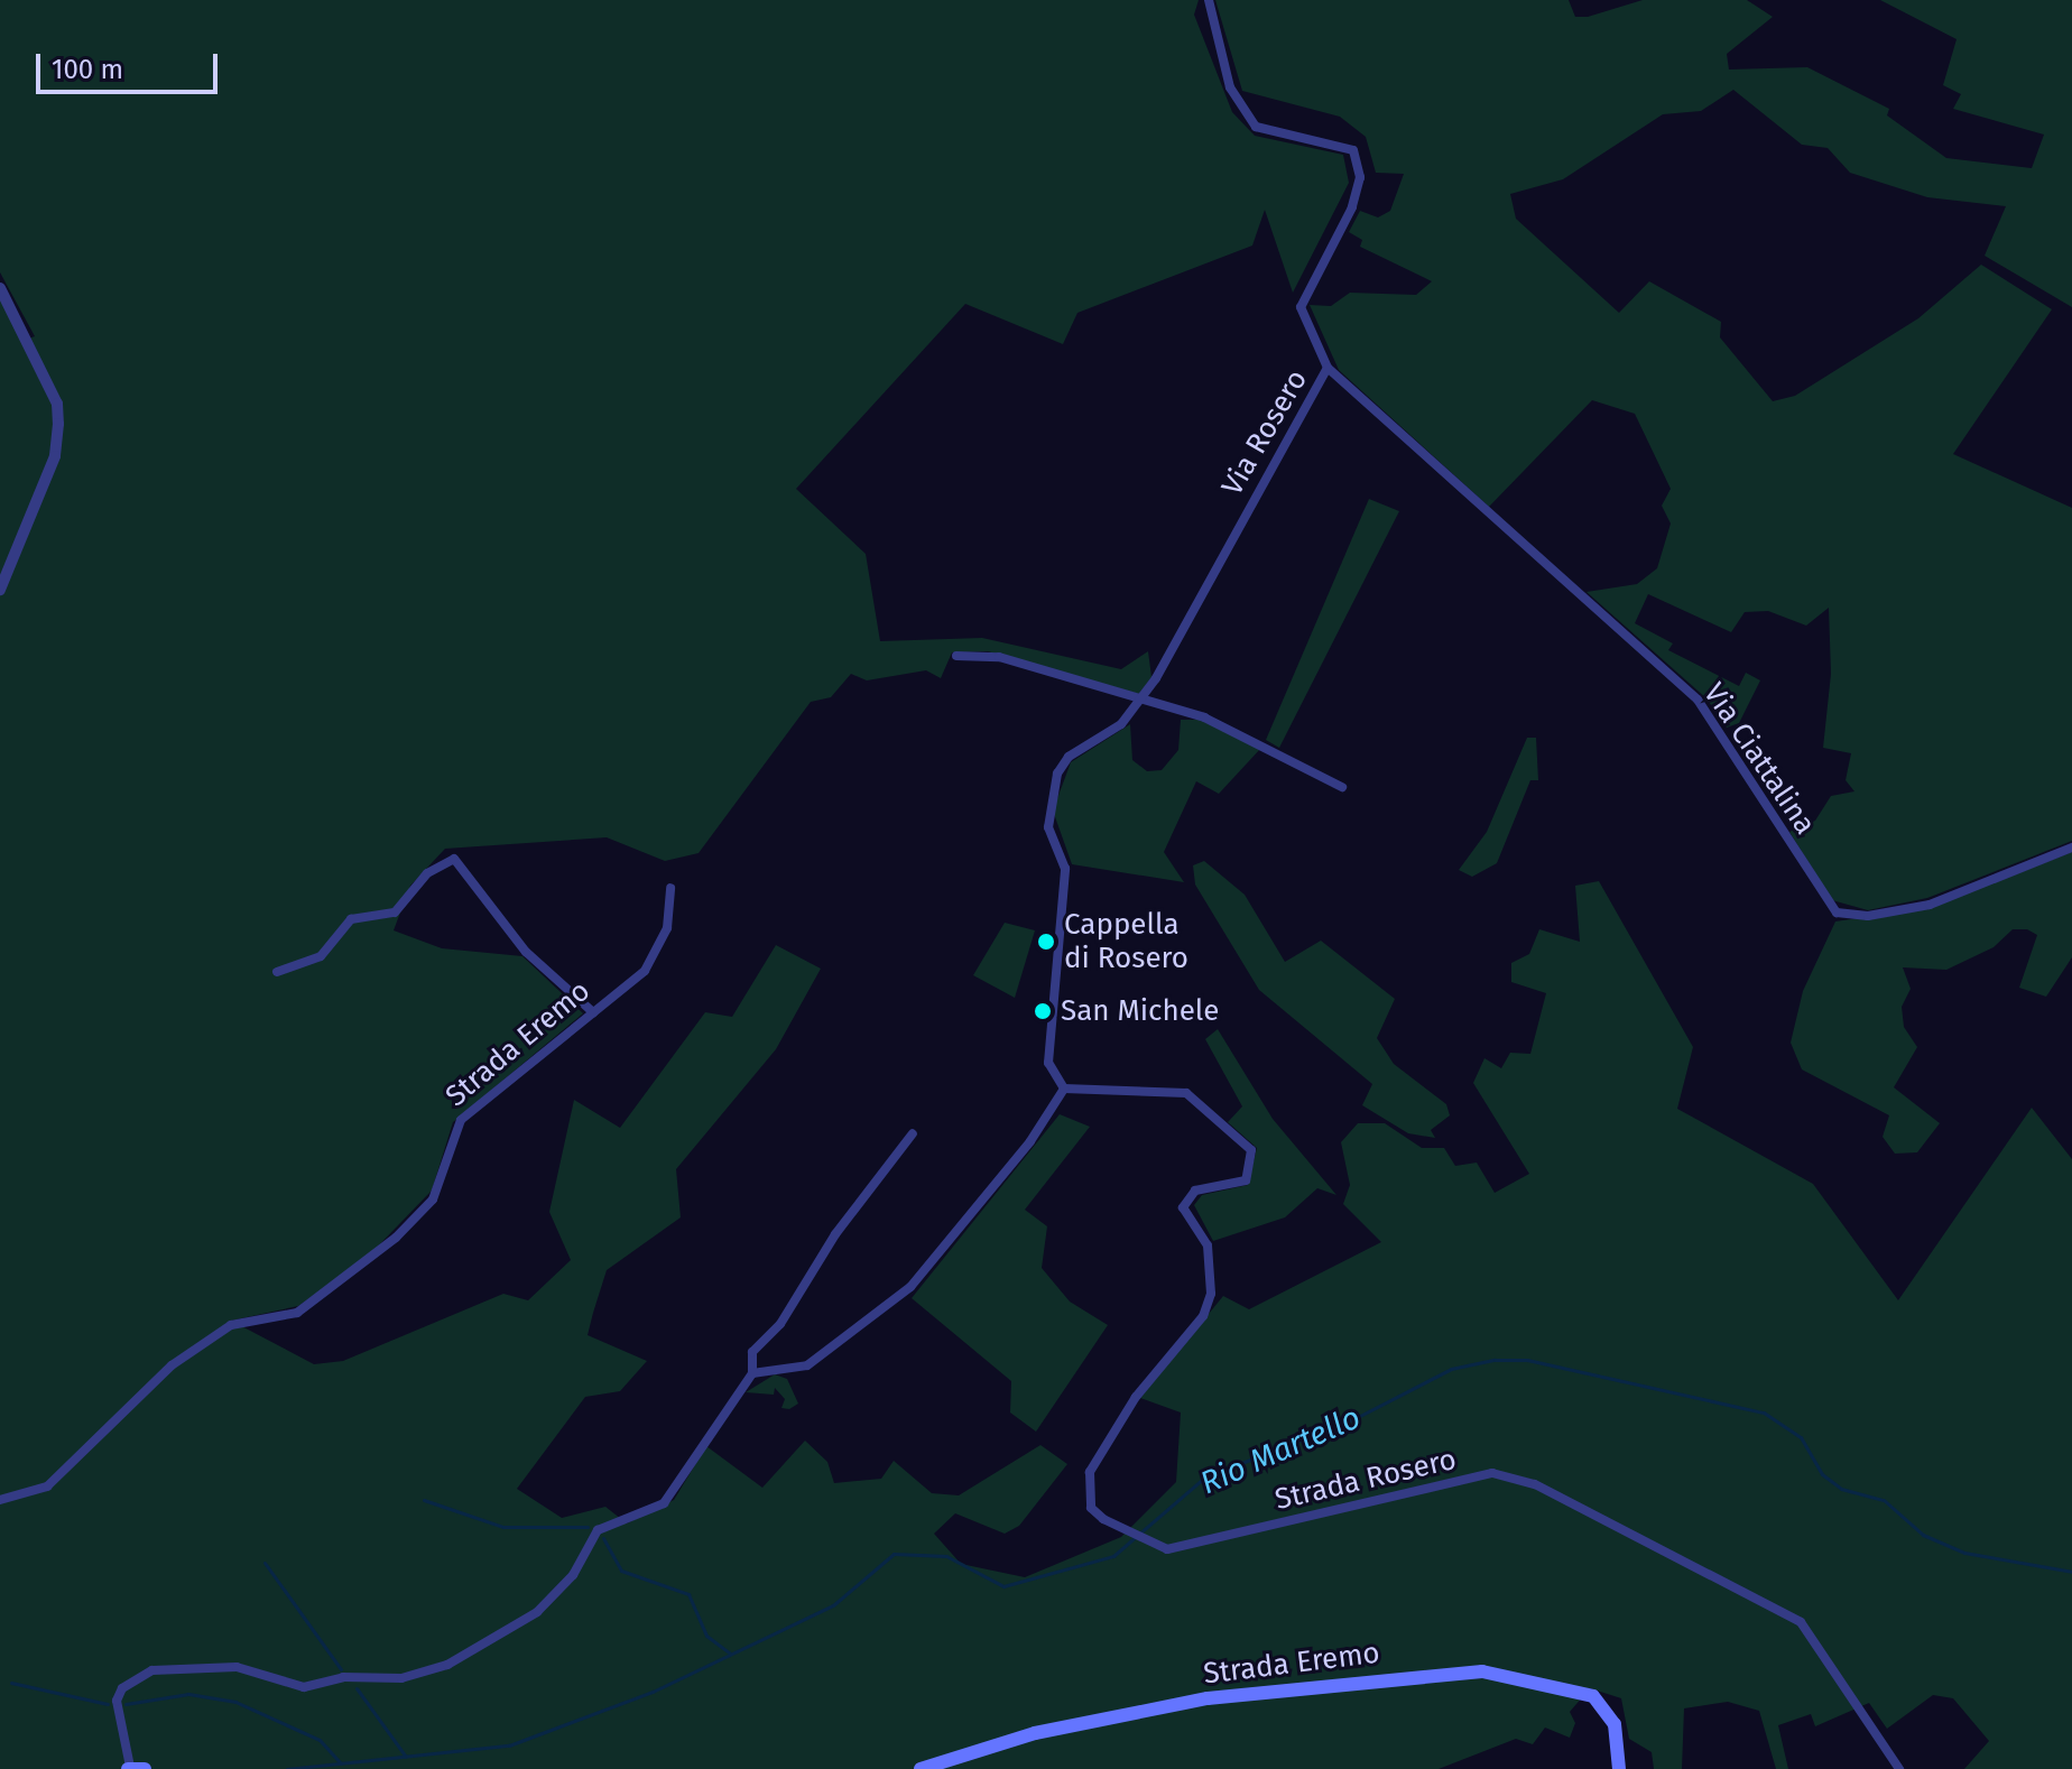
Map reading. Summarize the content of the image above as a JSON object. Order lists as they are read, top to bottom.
{
  "streets": {
    "main road": ["Strada Eremo"],
    "street": ["Via Rosero", "Via Ciattalina", "Strada Rosero"]
  },
  "crossings": [
    ["Via Rosero", "Via Ciattalina"]
  ],
  "water": ["Rio Martello"],
  "places": ["Cappella di Rosero", "San Michele"],
  "scale_bar": "100 m"
}
